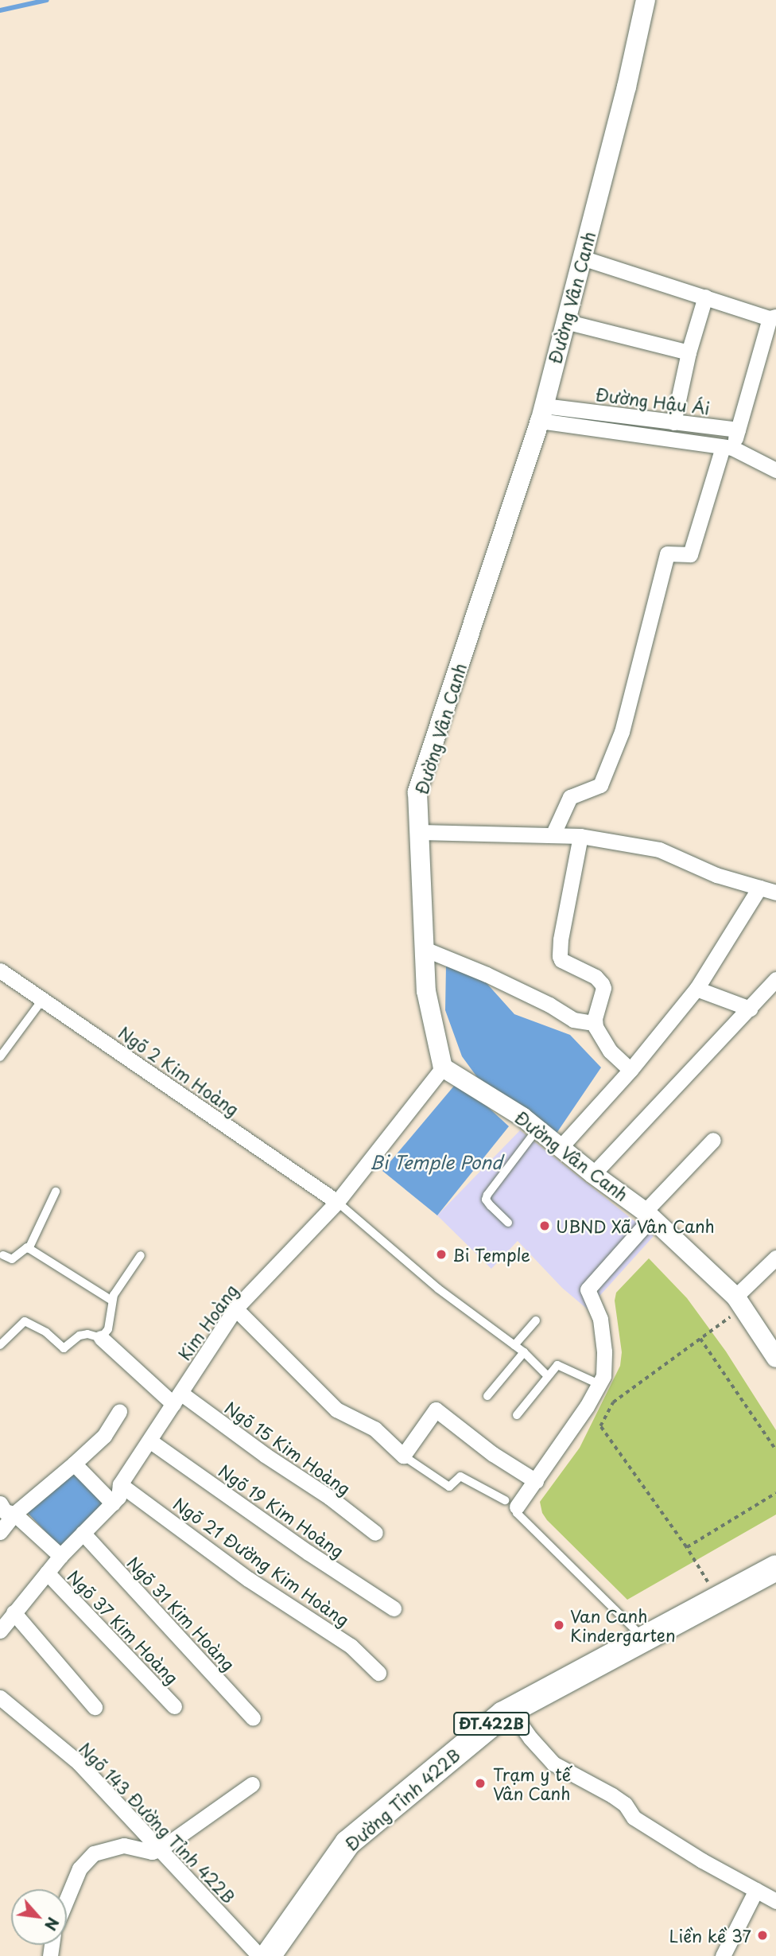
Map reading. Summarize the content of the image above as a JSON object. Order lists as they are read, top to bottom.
{
  "streets": {
    "main road": ["ĐT.422B", "Đường Tỉnh 422B"],
    "street": [
      "Đường Vân Canh",
      "Đường Hậu Ái",
      "Ngõ 2 Kim Hoàng",
      "Kim Hoàng",
      "Ngõ 15 Kim Hoàng",
      "Ngõ 19 Kim Hoàng",
      "Ngõ 21 Đường Kim Hoàng",
      "Ngõ 31 Kim Hoàng",
      "Ngõ 37 Kim Hoàng",
      "Ngõ 143 Đường Tỉnh 422B"
    ]
  },
  "crossings": [
    ["Đường Vân Canh", "Đường Hậu Ái"],
    ["Đường Vân Canh", "Kim Hoàng"],
    ["Ngõ 2 Kim Hoàng", "Kim Hoàng"],
    ["Kim Hoàng", "Ngõ 15 Kim Hoàng"],
    ["Kim Hoàng", "Ngõ 19 Kim Hoàng"],
    ["Kim Hoàng", "Ngõ 21 Đường Kim Hoàng"],
    ["Kim Hoàng", "Ngõ 31 Kim Hoàng"]
  ],
  "water": ["Bi Temple Pond"],
  "places": [
    "UBND Xã Vân Canh",
    "Bi Temple",
    "Van Canh Kindergarten",
    "Trạm y tế Vân Canh",
    "Liền kề 37"
  ],
  "north": "bottom right"
}
